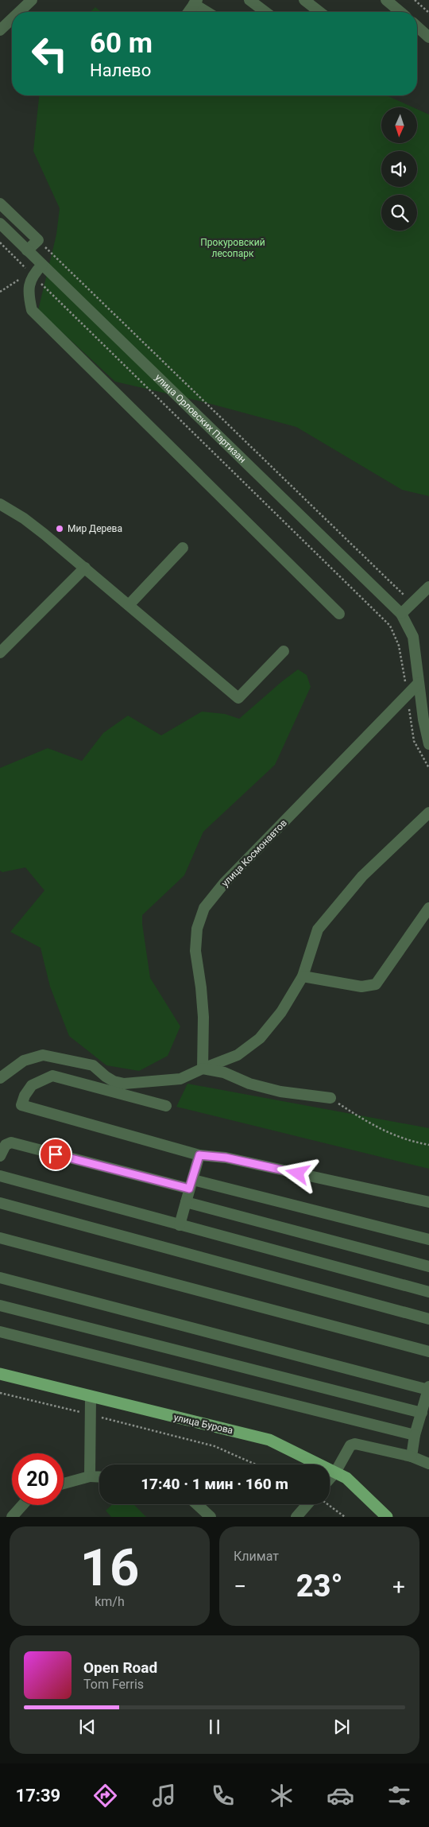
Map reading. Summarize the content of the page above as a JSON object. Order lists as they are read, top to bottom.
{
  "streets": {
    "main road": ["улица Бурова"],
    "street": ["улица Орловских Партизан", "улица Космонавтов"]
  },
  "crossings": [
    ["улица Орловских Партизан", "улица Космонавтов"]
  ],
  "parks": ["Прокуровский лесопарк"],
  "places": ["Мир Дерева"],
  "north": "bottom",
  "page": {
    "turn": ["60 m", "Налево"],
    "limit": "20",
    "trip": "17:40 · 1 мин · 160 m",
    "tile": [
      ["16", "km/h"],
      "Климат"
    ],
    "heat": ["−", "23°", "+"],
    "song": ["Open Road", "Tom Ferris"],
    "tabs": "17:39"
  }
}
